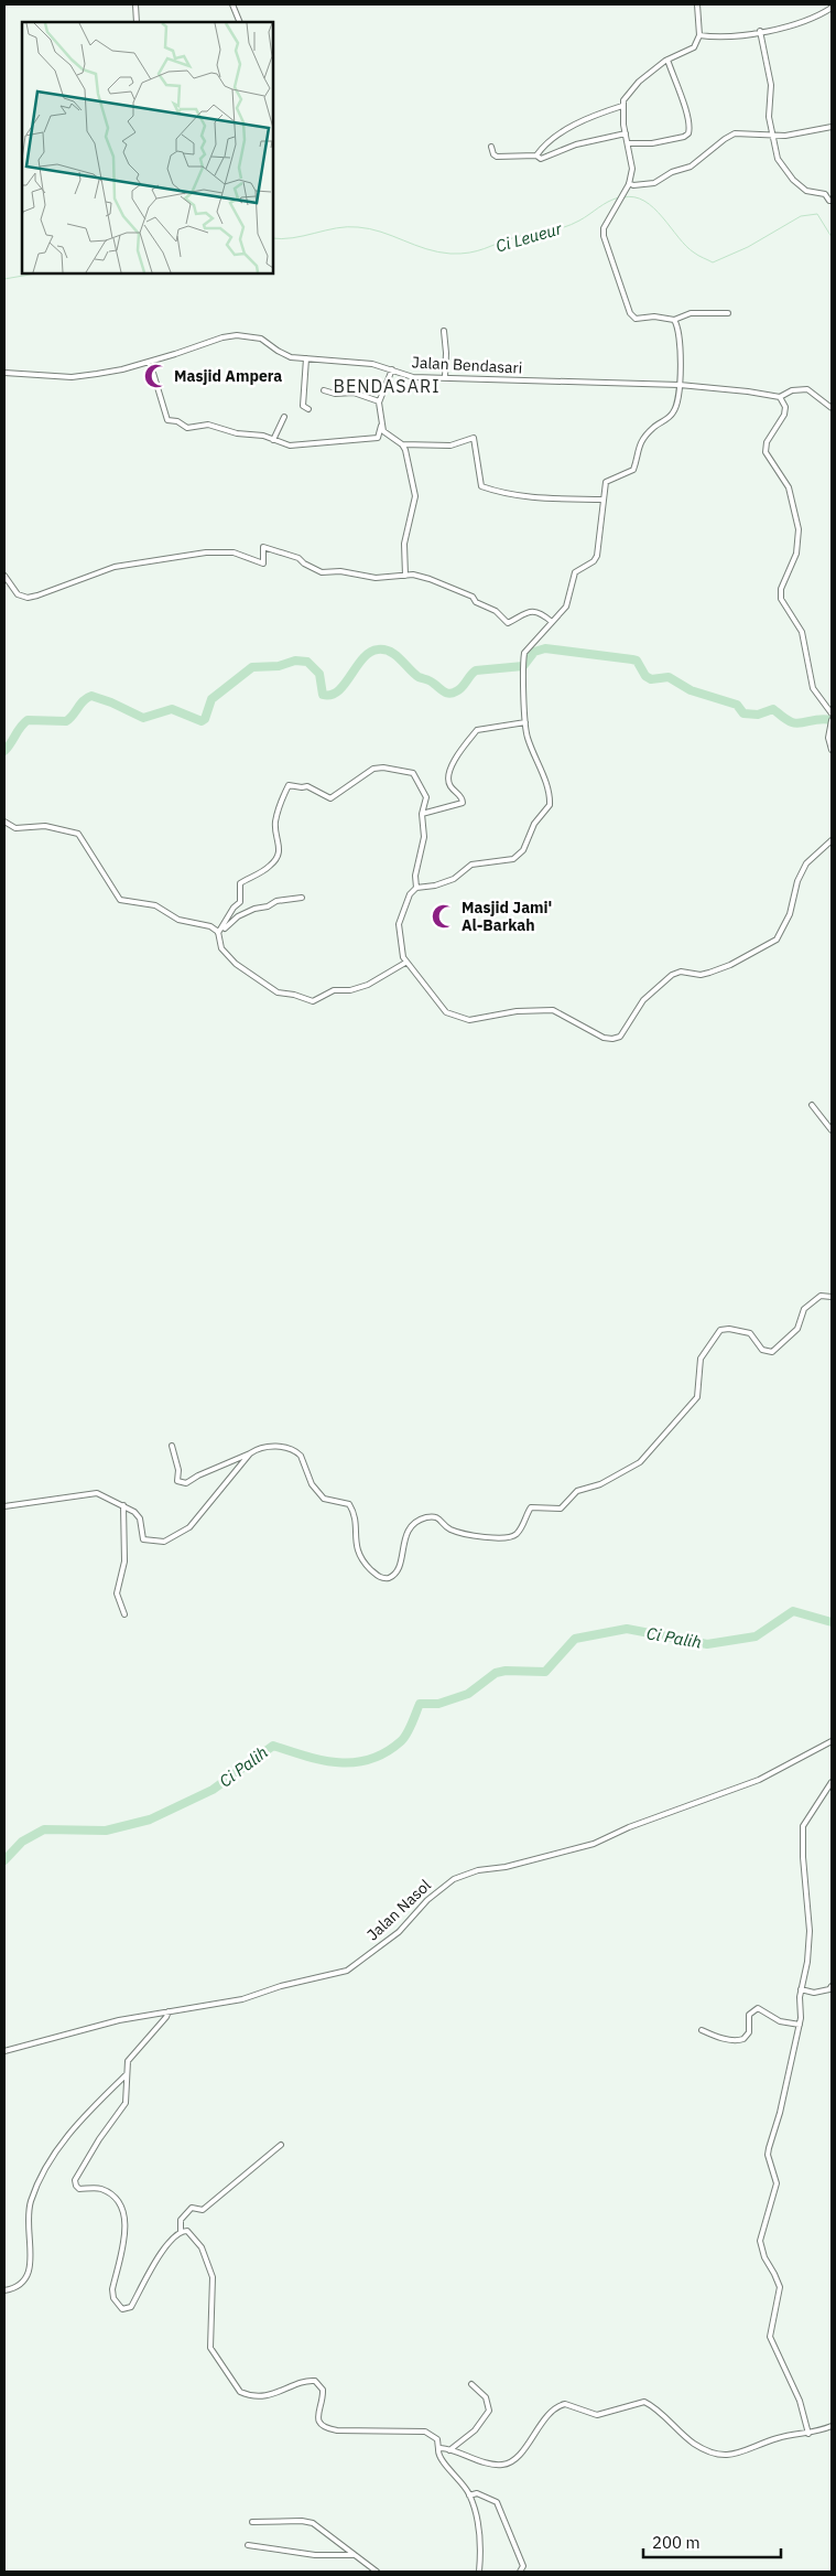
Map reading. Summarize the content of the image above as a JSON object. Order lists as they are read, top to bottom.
{
  "streets": {
    "street": ["Jalan Bendasari", "Jalan Nasol"]
  },
  "districts": ["BENDASARI"],
  "water": ["Ci Leueur", "Ci Palih"],
  "places": {
    "mosque": ["Masjid Ampera", "Masjid Jami' Al-Barkah"]
  },
  "scale_bar": "200 m"
}
